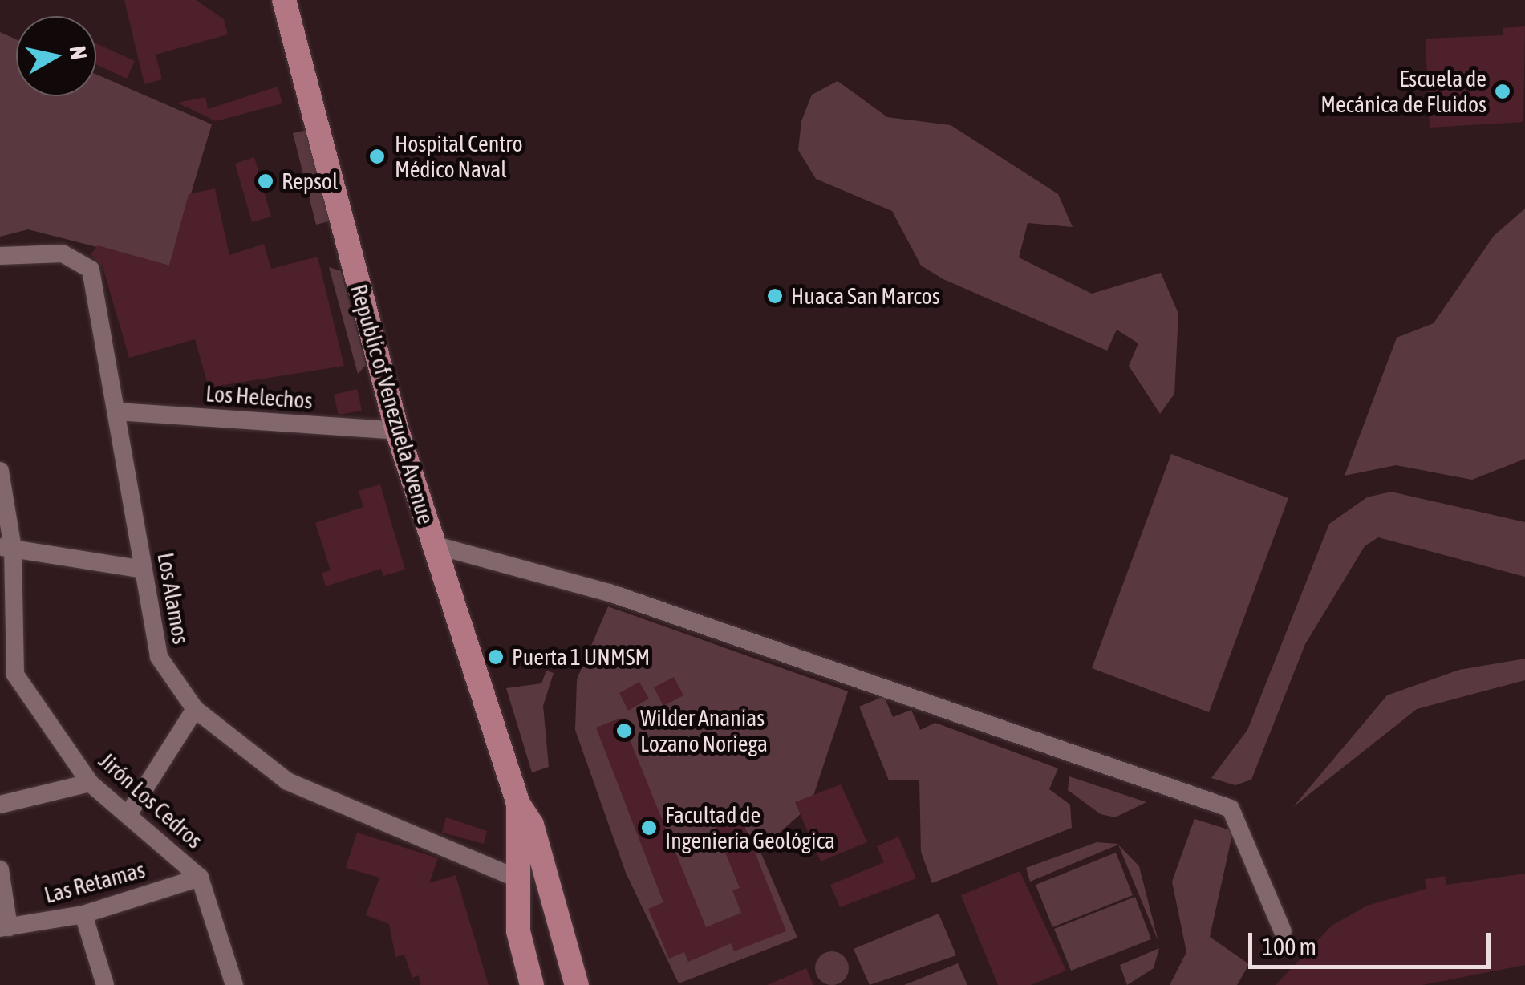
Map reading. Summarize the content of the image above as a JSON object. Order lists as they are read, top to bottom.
{
  "streets": {
    "main road": ["Republic of Venezuela Avenue"],
    "street": [
      "Los Helechos",
      "Los Alamos",
      "Jirón Los Cedros",
      "Las Retamas"
    ]
  },
  "crossings": [
    ["Los Helechos", "Republic of Venezuela Avenue"],
    ["Los Helechos", "Los Alamos"],
    ["Republic of Venezuela Avenue", "Los Alamos"],
    ["Jirón Los Cedros", "Las Retamas"]
  ],
  "places": [
    "Escuela de Mecánica de Fluidos",
    "Hospital Centro Médico Naval",
    "Repsol",
    "Huaca San Marcos",
    "Puerta 1 UNMSM",
    "Wilder Ananias Lozano Noriega",
    "Facultad de Ingeniería Geológica"
  ],
  "scale_bar": "100 m",
  "north": "right"
}
